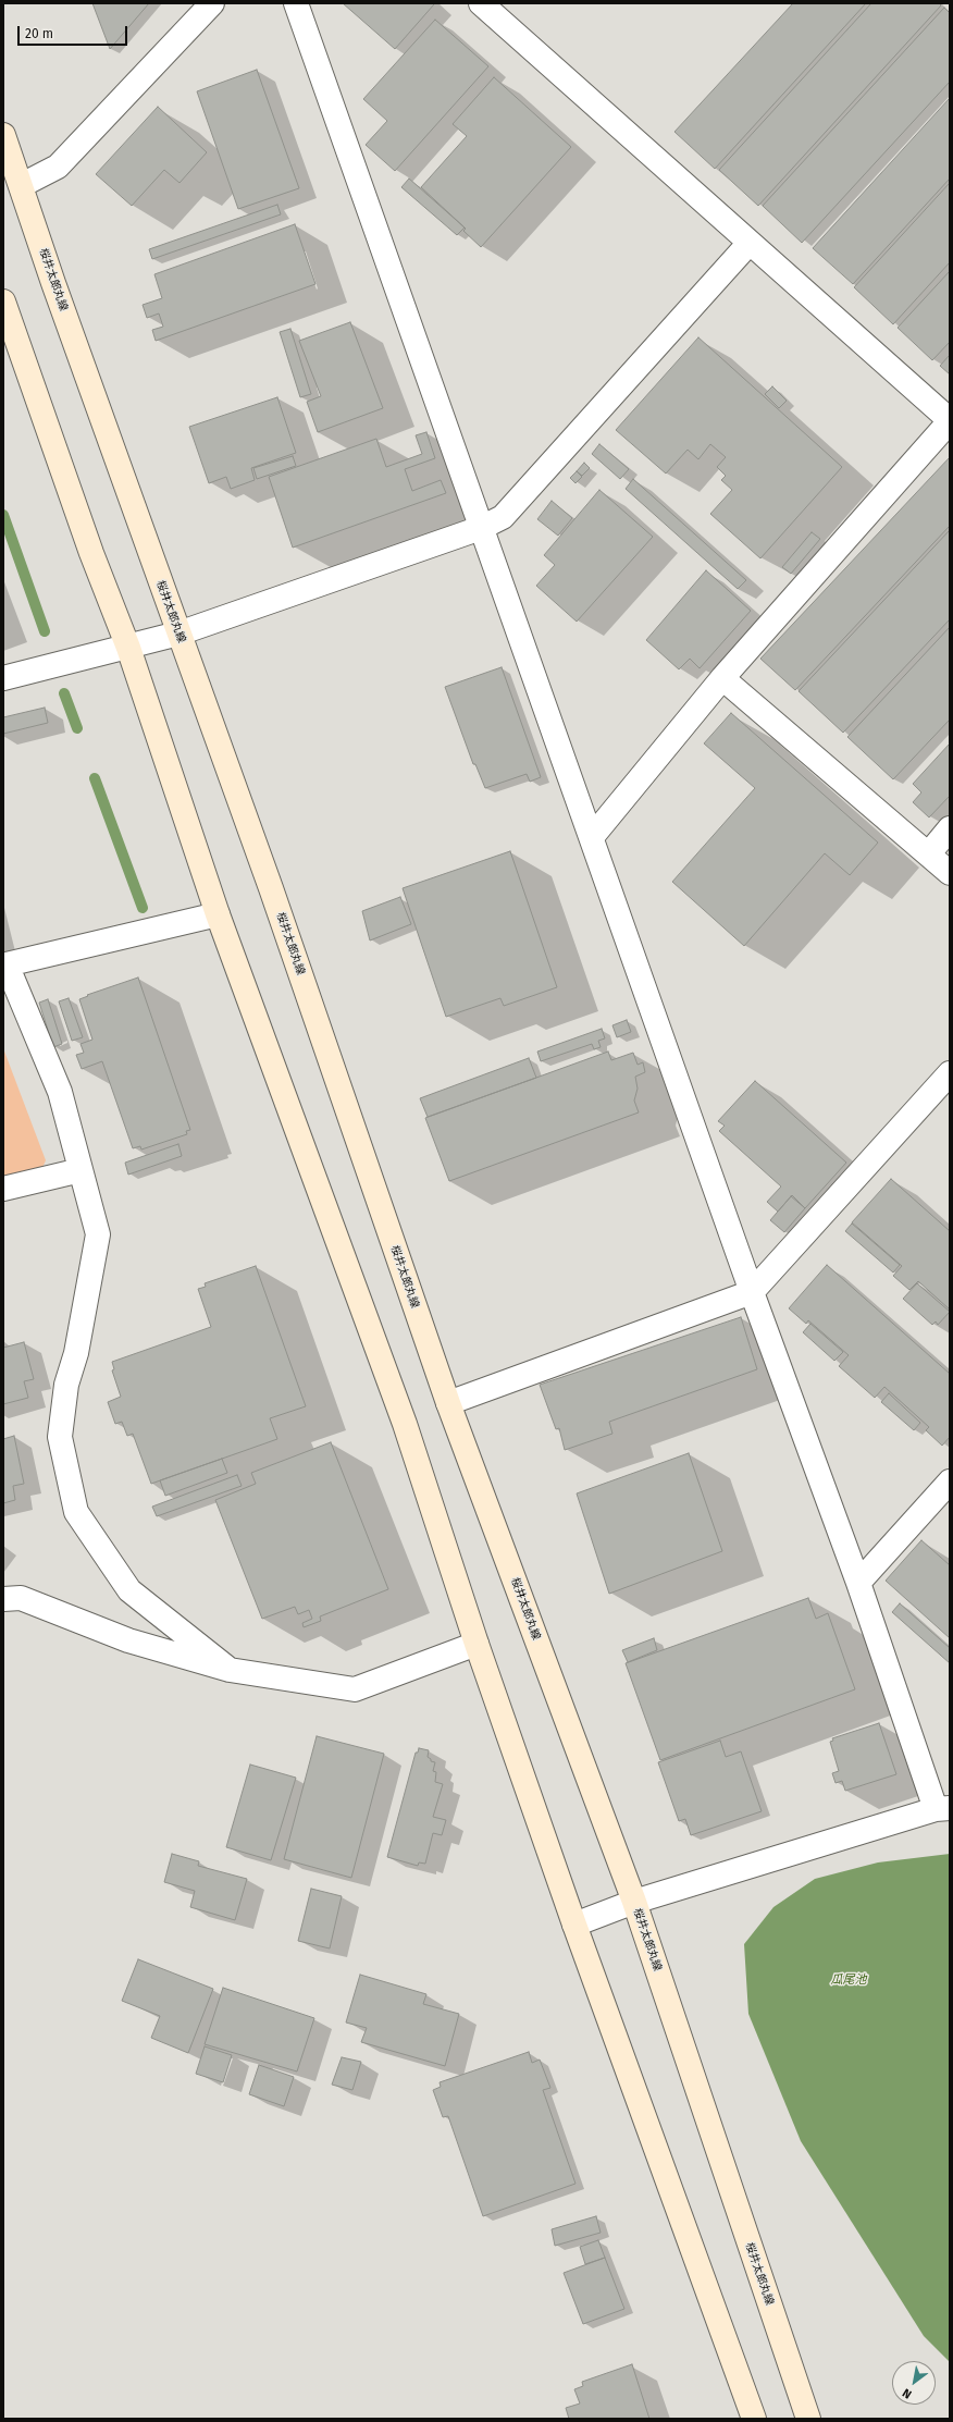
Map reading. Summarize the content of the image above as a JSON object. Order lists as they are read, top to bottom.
{
  "streets": {
    "main road": ["桜井太郎丸線"]
  },
  "water": ["瓜尾池"],
  "scale_bar": "20 m",
  "north": "bottom left"
}
